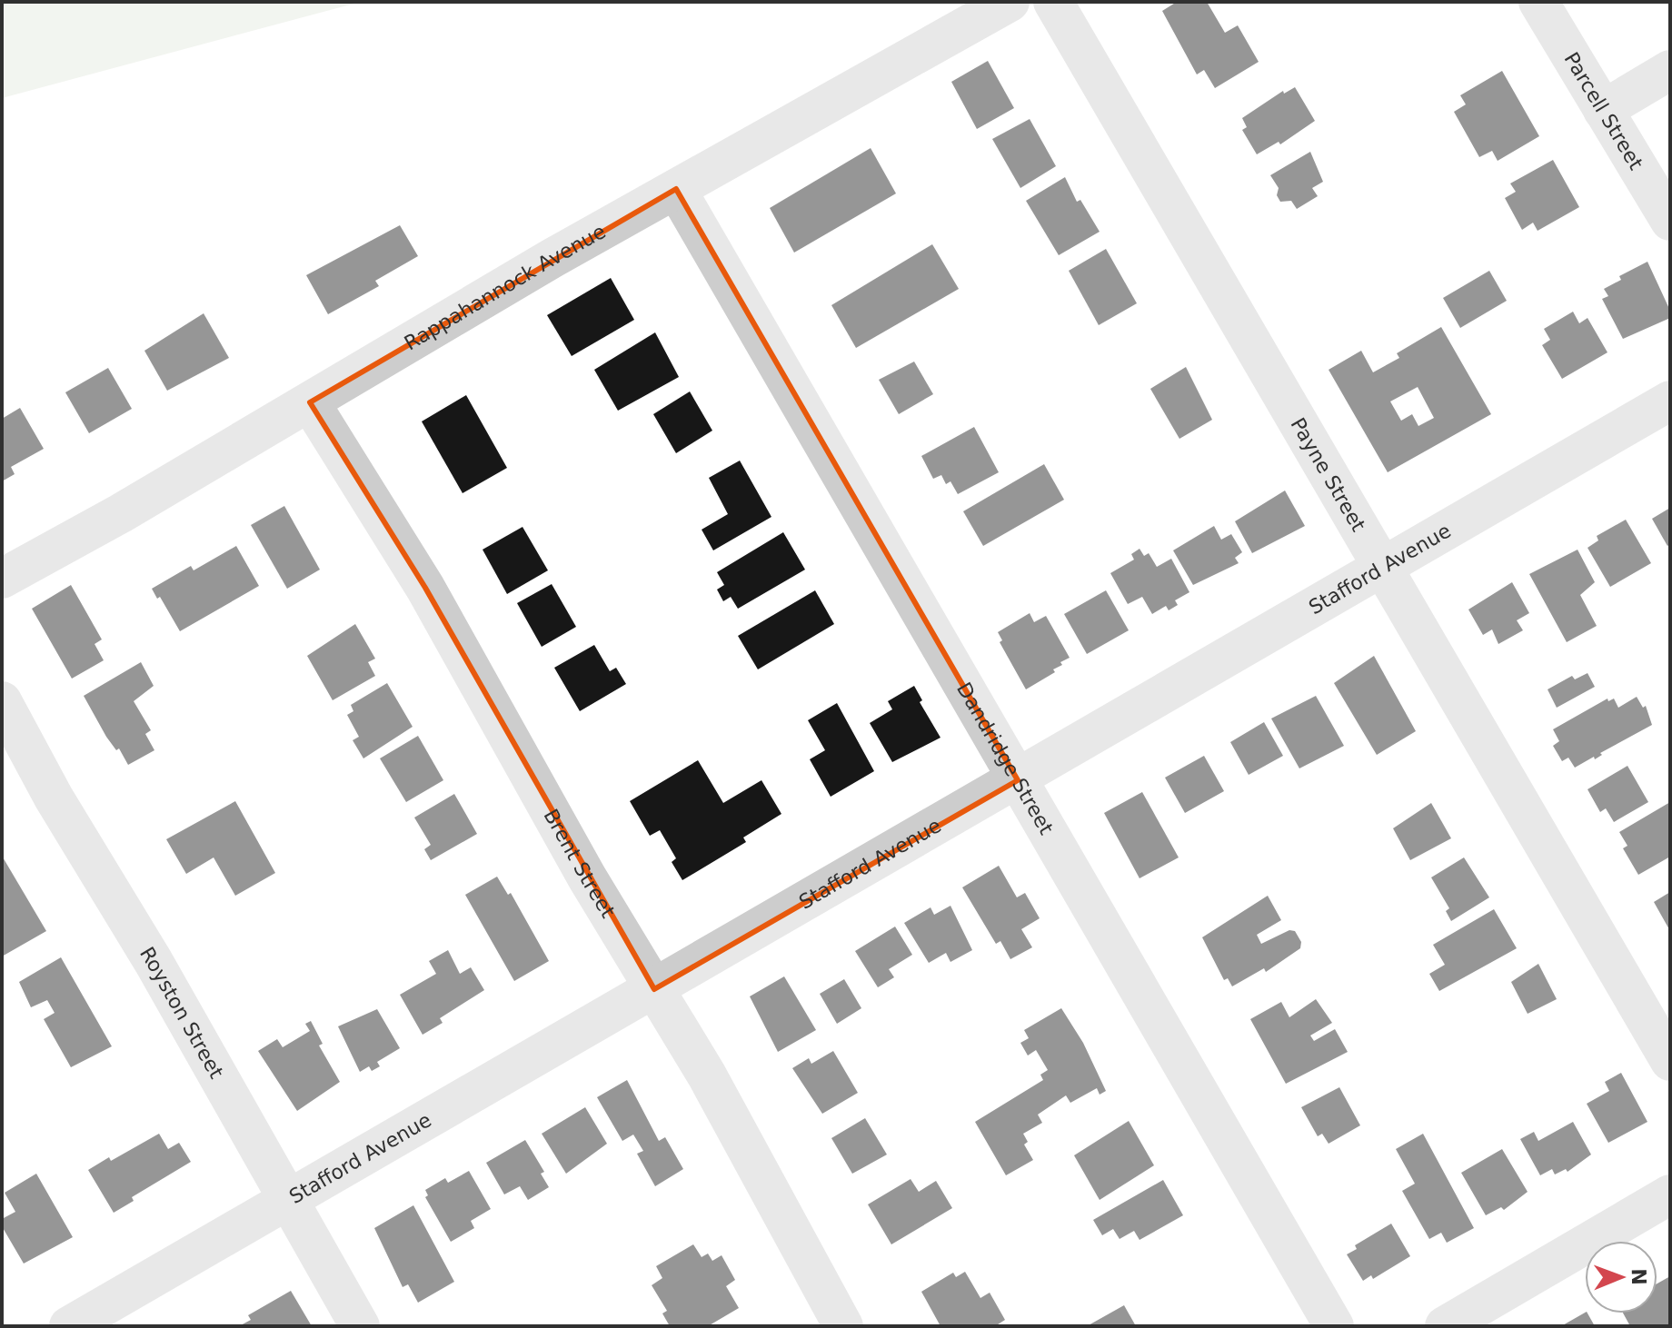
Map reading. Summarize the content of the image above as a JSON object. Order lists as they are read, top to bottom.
{
  "streets": {
    "street": [
      "Parcell Street",
      "Rappahannock Avenue",
      "Payne Street",
      "Stafford Avenue",
      "Dandridge Street",
      "Brent Street",
      "Royston Street"
    ]
  },
  "crossings": [
    ["Rappahannock Avenue", "Dandridge Street"],
    ["Rappahannock Avenue", "Brent Street"],
    ["Payne Street", "Stafford Avenue"],
    ["Stafford Avenue", "Dandridge Street"],
    ["Stafford Avenue", "Brent Street"],
    ["Stafford Avenue", "Royston Street"]
  ],
  "north": "right"
}
